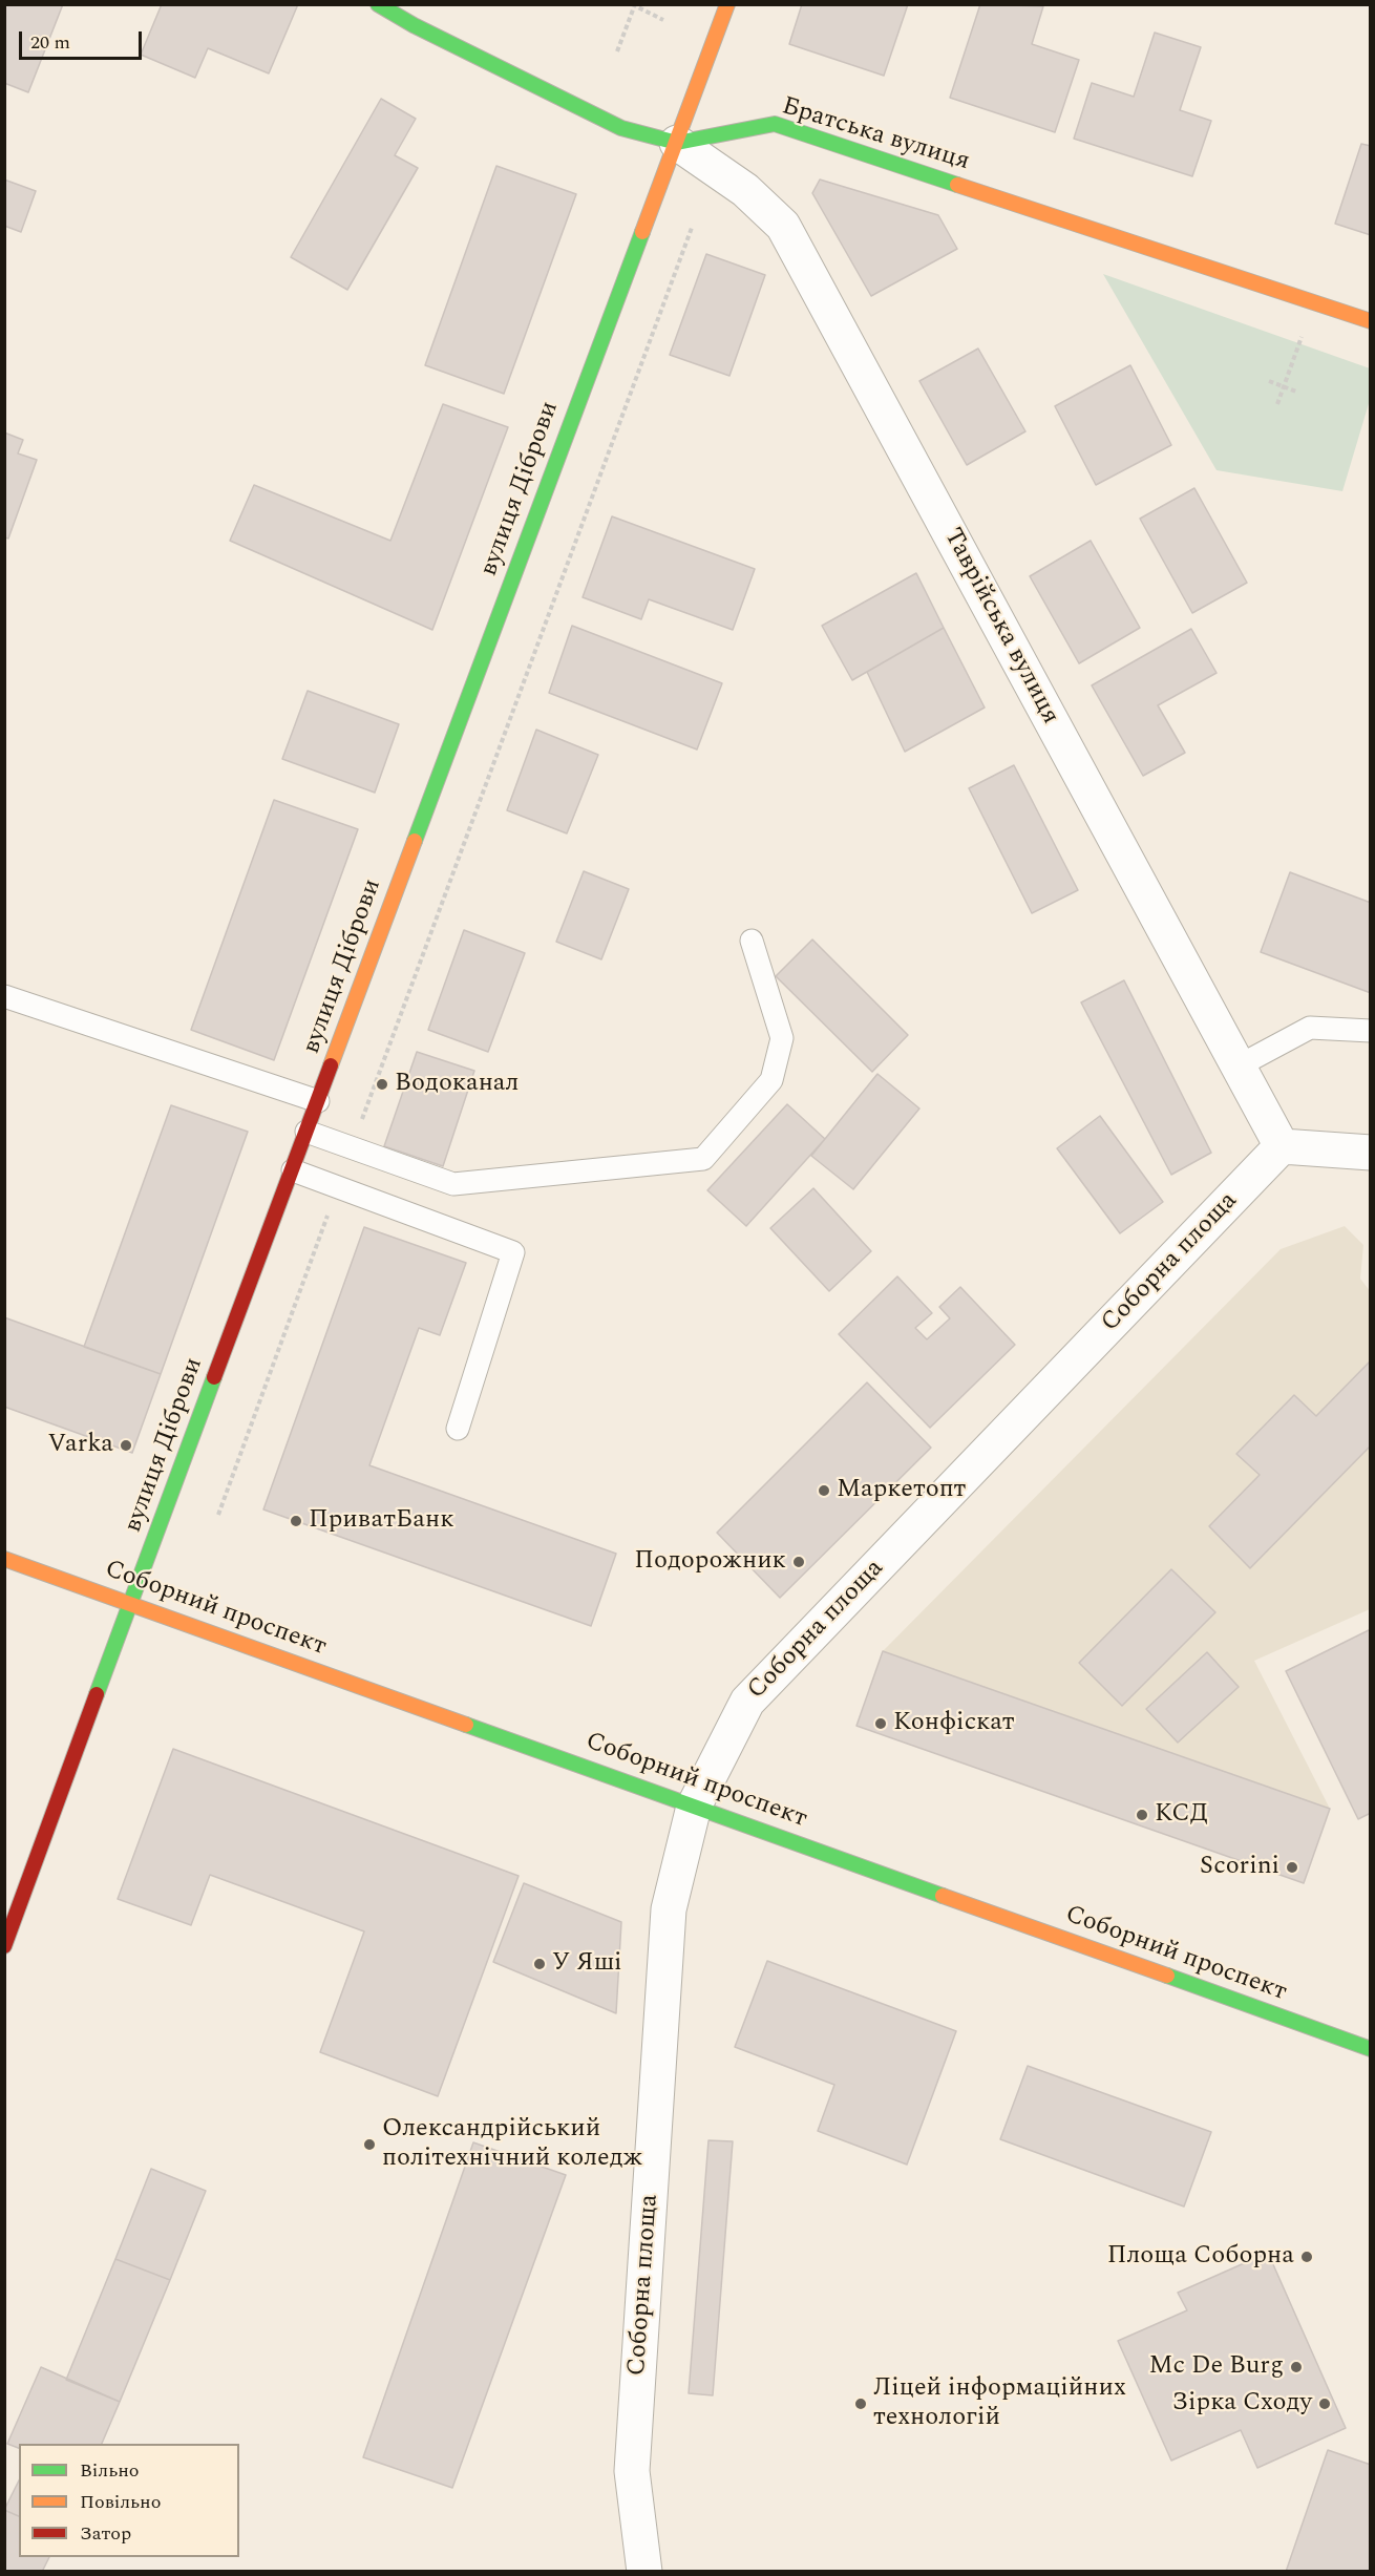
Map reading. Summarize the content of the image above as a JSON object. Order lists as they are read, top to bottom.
{
  "streets": {
    "street": [
      "Братська вулиця",
      "вулиця Діброви",
      "Таврійська вулиця",
      "Соборна площа",
      "Соборний проспект"
    ]
  },
  "crossings": [
    ["Братська вулиця", "вулиця Діброви"],
    ["Братська вулиця", "Таврійська вулиця"],
    ["вулиця Діброви", "Таврійська вулиця"],
    ["вулиця Діброви", "Соборний проспект"],
    ["Таврійська вулиця", "Соборна площа"],
    ["Соборна площа", "Соборний проспект"]
  ],
  "places": [
    "Водоканал",
    "Varka",
    "Маркетопт",
    "ПриватБанк",
    "Подорожник",
    "Конфіскат",
    "КСД",
    "Scorini",
    "У Яші",
    "Олександрійський політехнічний коледж",
    "Площа Соборна",
    "Mc De Burg",
    "Ліцей інформаційних технологій",
    "Зірка Сходу"
  ],
  "legend": ["Вільно", "Повільно", "Затор"],
  "scale_bar": "20 m"
}
